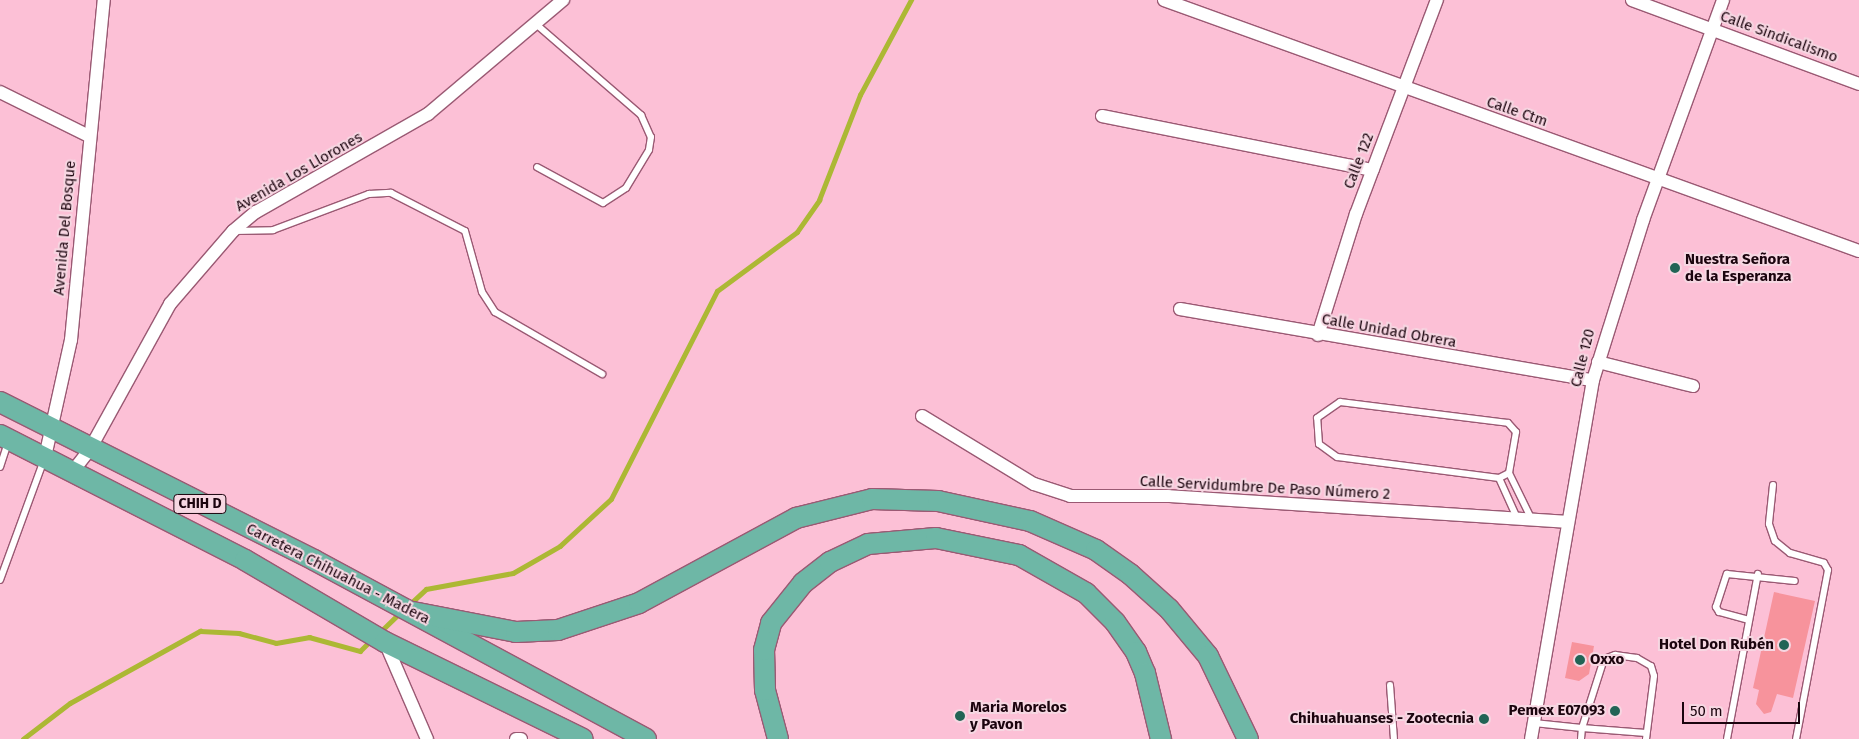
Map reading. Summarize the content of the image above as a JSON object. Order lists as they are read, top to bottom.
{
  "streets": {
    "highway": ["CHIH D", "Carretera Chihuahua - Madera"],
    "street": [
      "Calle Sindicalismo",
      "Calle Ctm",
      "Calle 122",
      "Avenida Los Llorones",
      "Avenida Del Bosque",
      "Calle Unidad Obrera",
      "Calle 120",
      "Calle Servidumbre De Paso Número 2"
    ]
  },
  "crossings": [
    ["Calle Sindicalismo", "Calle 120"],
    ["Calle Ctm", "Calle 122"],
    ["Calle Ctm", "Calle 120"],
    ["Calle 122", "Calle Unidad Obrera"],
    ["Avenida Los Llorones", "Carretera Chihuahua - Madera"],
    ["Avenida Del Bosque", "Carretera Chihuahua - Madera"],
    ["Calle Unidad Obrera", "Calle 120"],
    ["Calle 120", "Calle Servidumbre De Paso Número 2"]
  ],
  "places": [
    "Nuestra Señora de la Esperanza",
    "Hotel Don Rubén",
    "Oxxo",
    "Pemex E07093",
    "Maria Morelos y Pavon",
    "Chihuahuanses - Zootecnia"
  ],
  "scale_bar": "50 m"
}
